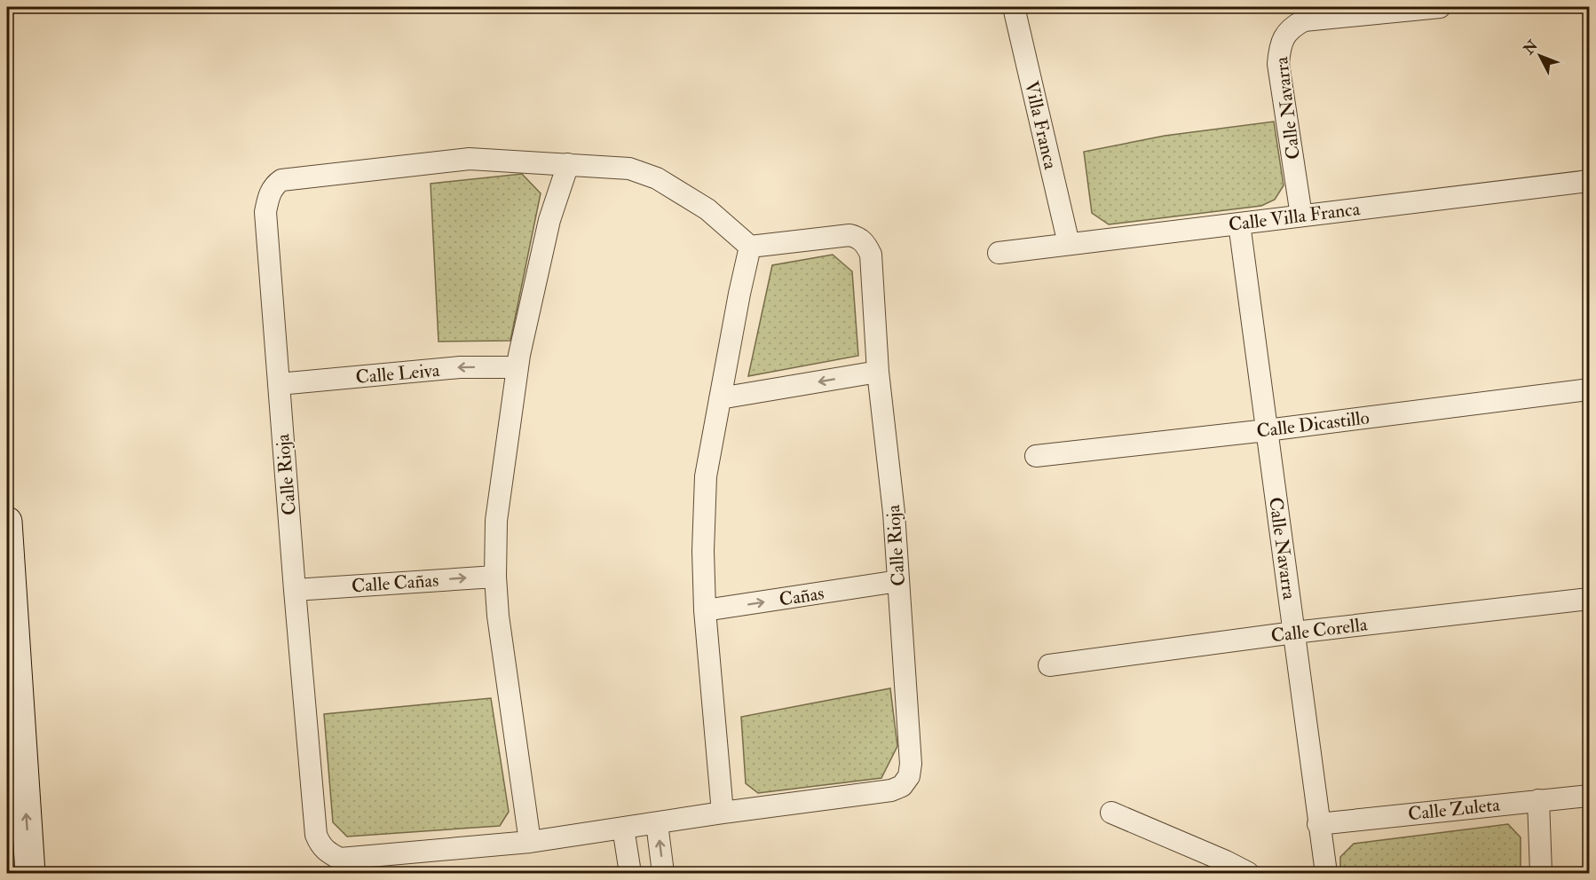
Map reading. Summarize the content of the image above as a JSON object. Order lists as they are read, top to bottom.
{
  "streets": {
    "street": [
      "Calle Navarra",
      "Villa Franca",
      "Calle Villa Franca",
      "Calle Leiva",
      "Calle Dicastillo",
      "Calle Rioja",
      "Calle Cañas",
      "Cañas",
      "Calle Corella",
      "Calle Zuleta"
    ]
  },
  "crossings": [
    ["Calle Navarra", "Calle Villa Franca"],
    ["Calle Navarra", "Calle Dicastillo"],
    ["Calle Navarra", "Calle Corella"],
    ["Calle Navarra", "Calle Zuleta"],
    ["Villa Franca", "Calle Villa Franca"],
    ["Calle Leiva", "Calle Rioja"],
    ["Calle Rioja", "Calle Cañas"],
    ["Calle Rioja", "Cañas"]
  ],
  "one_way": ["Calle Leiva", "Calle Cañas", "Cañas"],
  "north": "top left"
}
